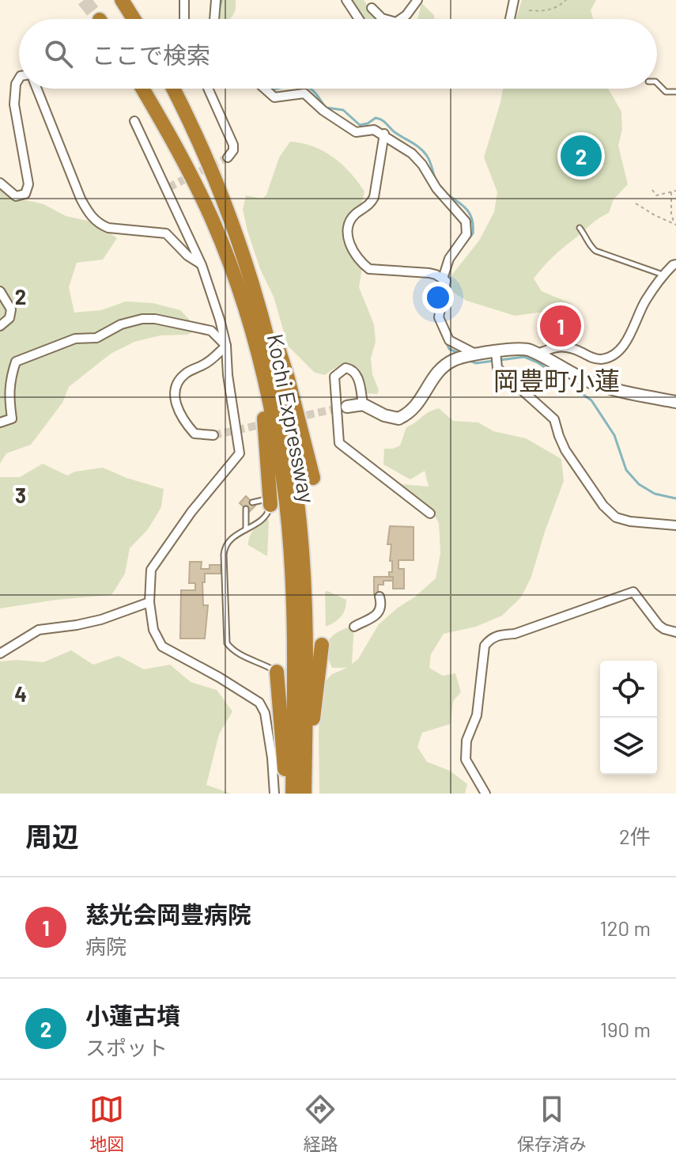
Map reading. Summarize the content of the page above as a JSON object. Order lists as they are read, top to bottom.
{
  "streets": {
    "highway": ["Kochi Expressway"]
  },
  "districts": ["岡豊町小蓮"],
  "page": {
    "search": "ここで検索",
    "pins": ["2", "1"],
    "heading": ["周辺", "2件"],
    "list": [
      {
        "mark": "1",
        "name": "慈光会岡豊病院",
        "note": "病院",
        "value": "120 m"
      },
      {
        "mark": "2",
        "name": "小蓮古墳",
        "note": "スポット",
        "value": "190 m"
      }
    ],
    "nav": ["地図", "経路", "保存済み"]
  },
  "grid": {
    "rows": ["2", "3", "4"]
  }
}
